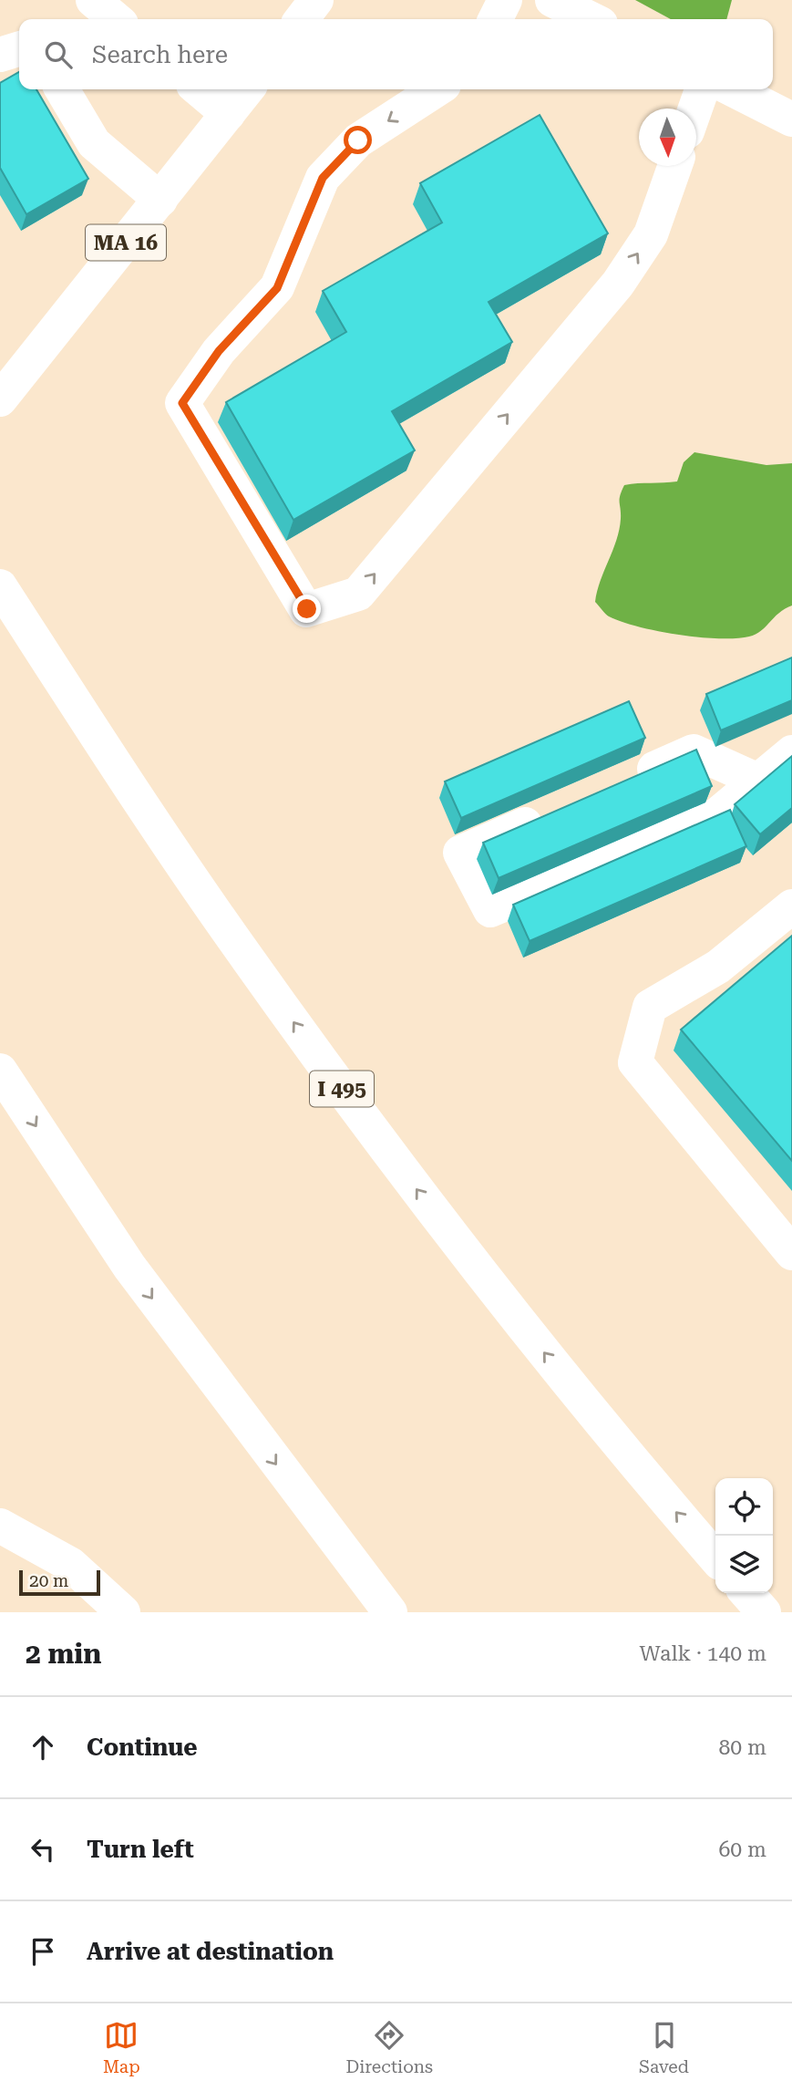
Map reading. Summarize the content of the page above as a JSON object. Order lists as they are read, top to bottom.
{
  "streets": {
    "main road": ["MA 16", "I 495"]
  },
  "scale_bar": "20 m",
  "north": "bottom",
  "page": {
    "search": "Search here",
    "scale": "20 m",
    "heading": ["2 min", "Walk · 140 m"],
    "list": [
      ["Continue", "80 m"],
      ["Turn left", "60 m"],
      "Arrive at destination"
    ],
    "nav": ["Map", "Directions", "Saved"]
  }
}
